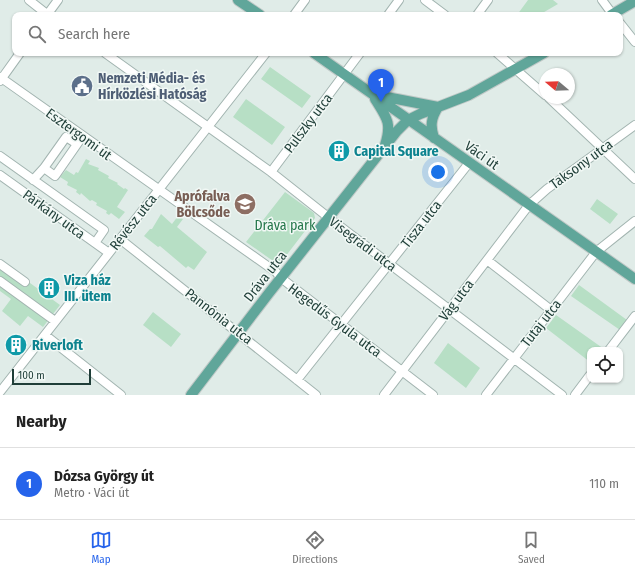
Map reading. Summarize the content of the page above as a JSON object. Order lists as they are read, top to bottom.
{
  "streets": {
    "main road": ["Váci út", "Dráva utca"],
    "street": [
      "Pulszky utca",
      "Esztergomi út",
      "Taksony utca",
      "Párkány utca",
      "Révész utca",
      "Tisza utca",
      "Visegrádi utca",
      "Vág utca",
      "Pannónia utca",
      "Hegedűs Gyula utca",
      "Tutaj utca"
    ]
  },
  "crossings": [
    ["Pulszky utca", "Váci út"],
    ["Pulszky utca", "Visegrádi utca"],
    ["Esztergomi út", "Révész utca"],
    ["Esztergomi út", "Hegedűs Gyula utca"],
    ["Váci út", "Taksony utca"],
    ["Váci út", "Tisza utca"],
    ["Váci út", "Dráva utca"],
    ["Váci út", "Vág utca"],
    ["Váci út", "Tutaj utca"],
    ["Taksony utca", "Vág utca"],
    ["Párkány utca", "Révész utca"],
    ["Révész utca", "Visegrádi utca"],
    ["Révész utca", "Pannónia utca"],
    ["Révész utca", "Hegedűs Gyula utca"],
    ["Tisza utca", "Visegrádi utca"],
    ["Tisza utca", "Pannónia utca"],
    ["Tisza utca", "Hegedűs Gyula utca"],
    ["Visegrádi utca", "Dráva utca"],
    ["Visegrádi utca", "Vág utca"],
    ["Visegrádi utca", "Tutaj utca"],
    ["Dráva utca", "Pannónia utca"],
    ["Dráva utca", "Hegedűs Gyula utca"],
    ["Vág utca", "Hegedűs Gyula utca"]
  ],
  "parks": ["Dráva park"],
  "places": {
    "public building": ["Nemzeti Média- és Hírközlési Hatóság"],
    "building": ["Capital Square", "Viza ház III. ütem", "Riverloft"],
    "school or university": ["Aprófalva Bölcsőde"]
  },
  "scale_bar": "100 m",
  "north": "left",
  "page": {
    "search": "Search here",
    "pins": "1",
    "scale": "100 m",
    "heading": "Nearby",
    "list": [
      {
        "mark": "1",
        "name": "Dózsa György út",
        "note": "Metro · Váci út",
        "value": "110 m"
      }
    ],
    "nav": ["Map", "Directions", "Saved"]
  }
}
